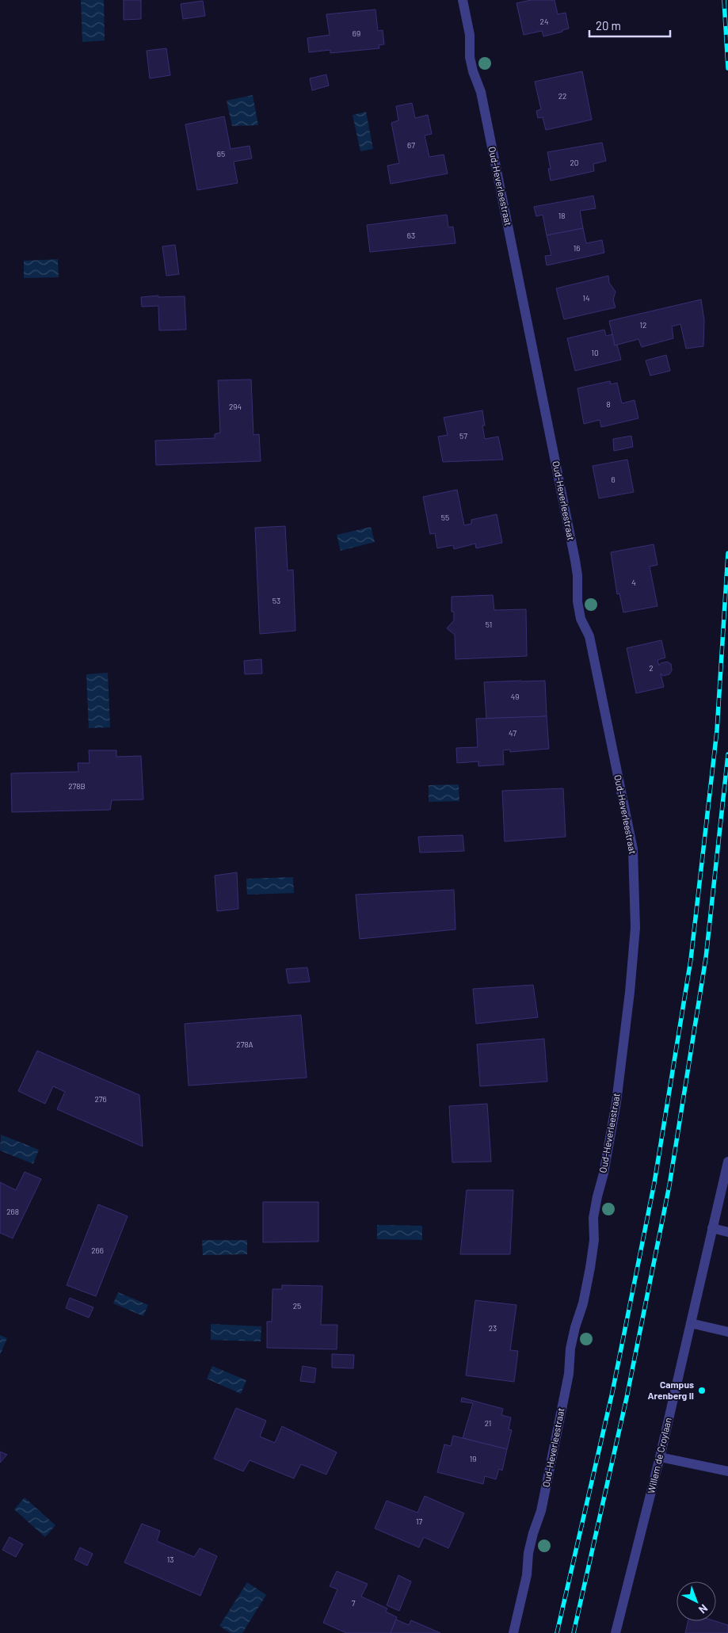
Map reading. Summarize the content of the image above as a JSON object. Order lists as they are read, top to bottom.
{
  "streets": {
    "street": ["Oud-Heverleestraat", "Willem de Croylaan"]
  },
  "places": ["Campus Arenberg II"],
  "house_numbers": [
    "24",
    "69",
    "22",
    "67",
    "65",
    "20",
    "18",
    "63",
    "16",
    "14",
    "12",
    "10",
    "8",
    "294",
    "57",
    "6",
    "55",
    "4",
    "53",
    "51",
    "2",
    "49",
    "47",
    "278B",
    "278A",
    "276",
    "268",
    "266",
    "25",
    "23",
    "21",
    "19",
    "17",
    "13",
    "7"
  ],
  "scale_bar": "20 m",
  "north": "bottom right"
}
